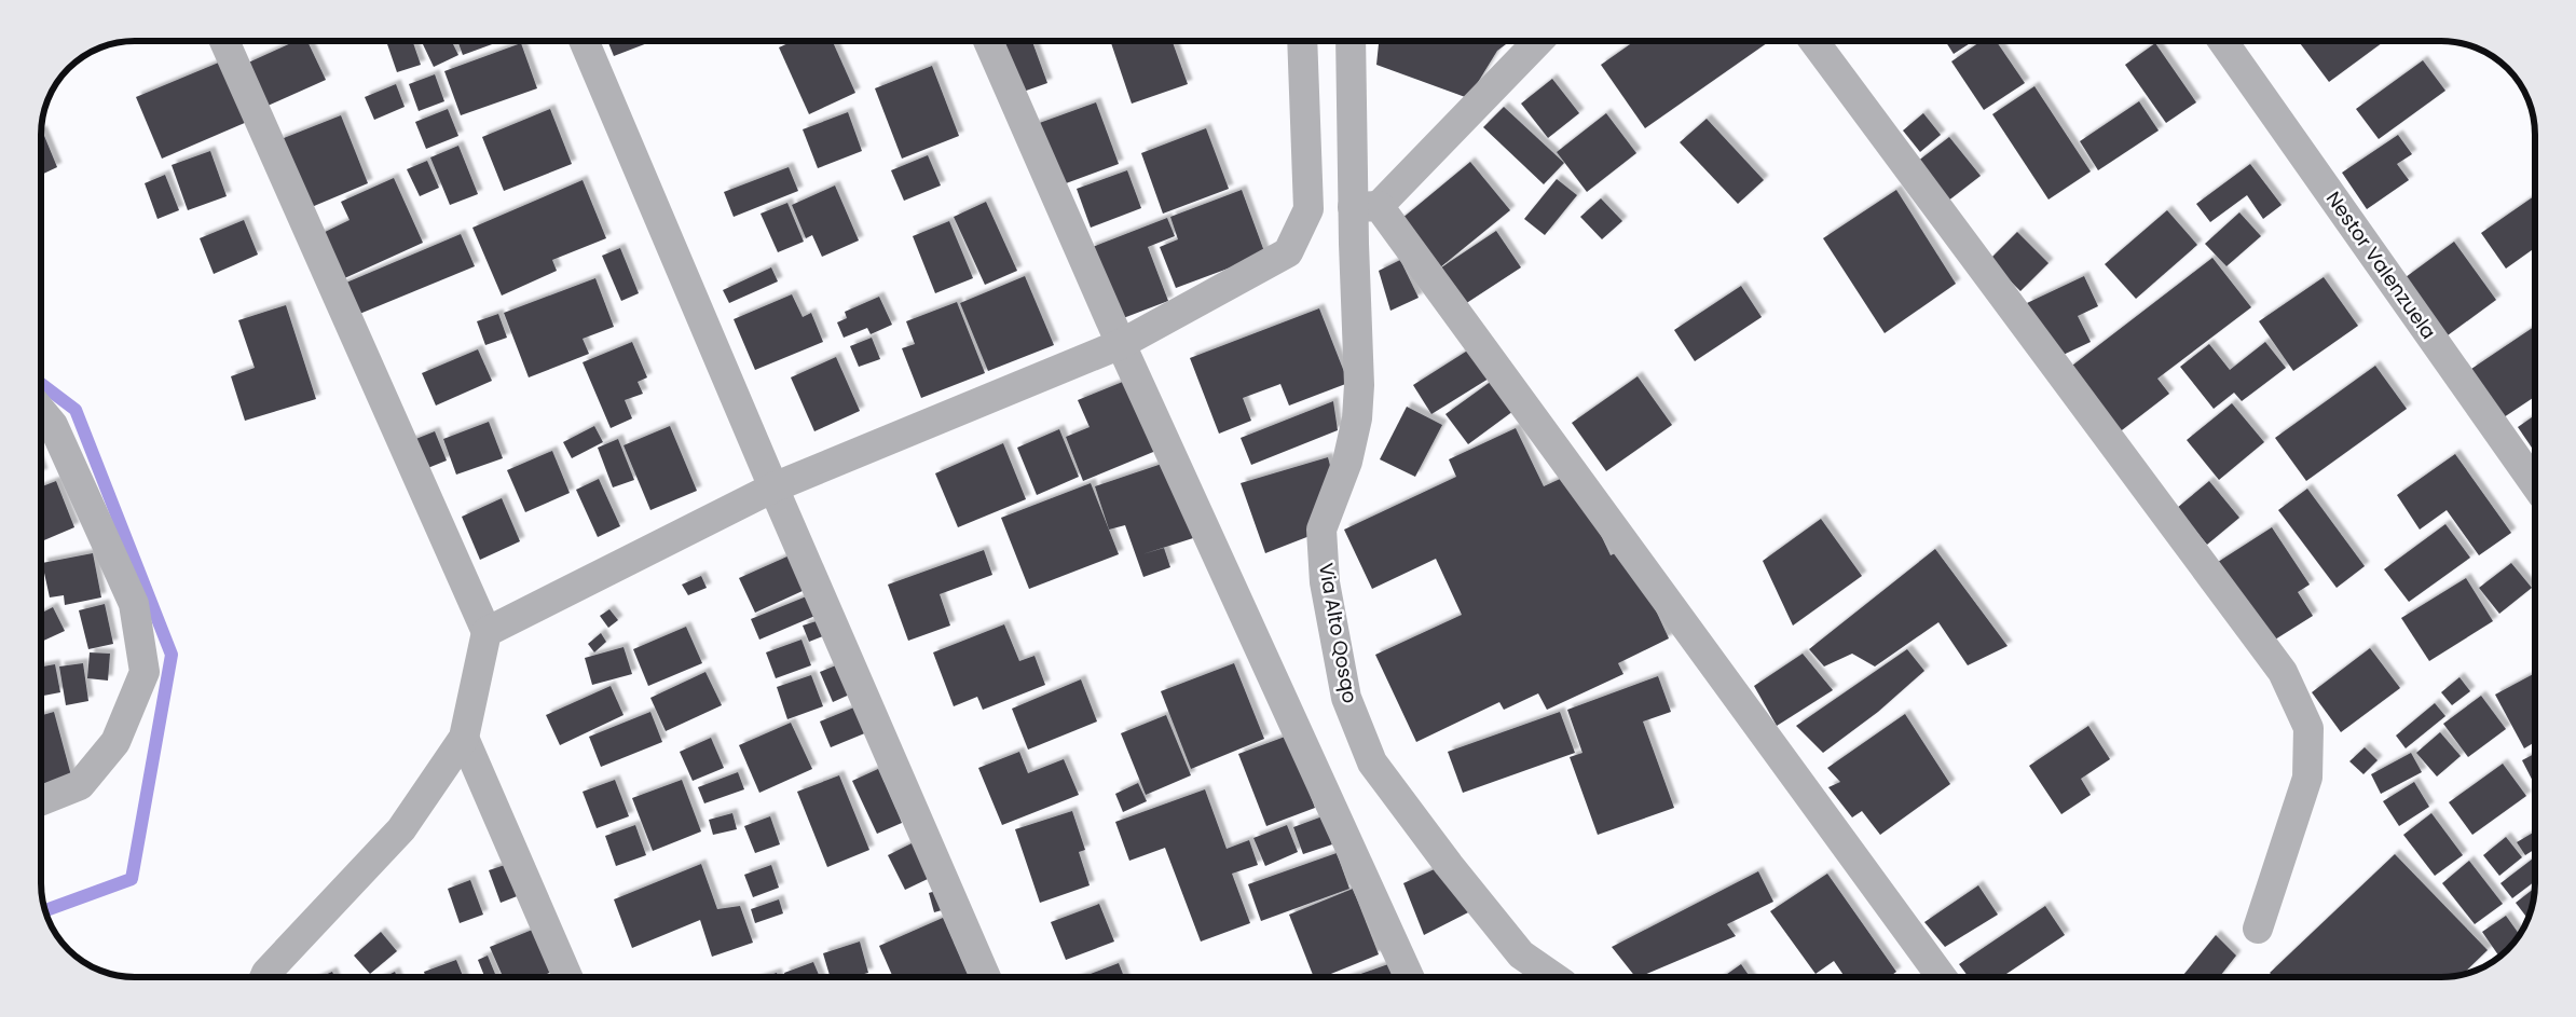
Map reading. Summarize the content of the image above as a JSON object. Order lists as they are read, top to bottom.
{
  "streets": {
    "street": ["Nestor Valenzuela", "Via Alto Qosqo"]
  }
}
